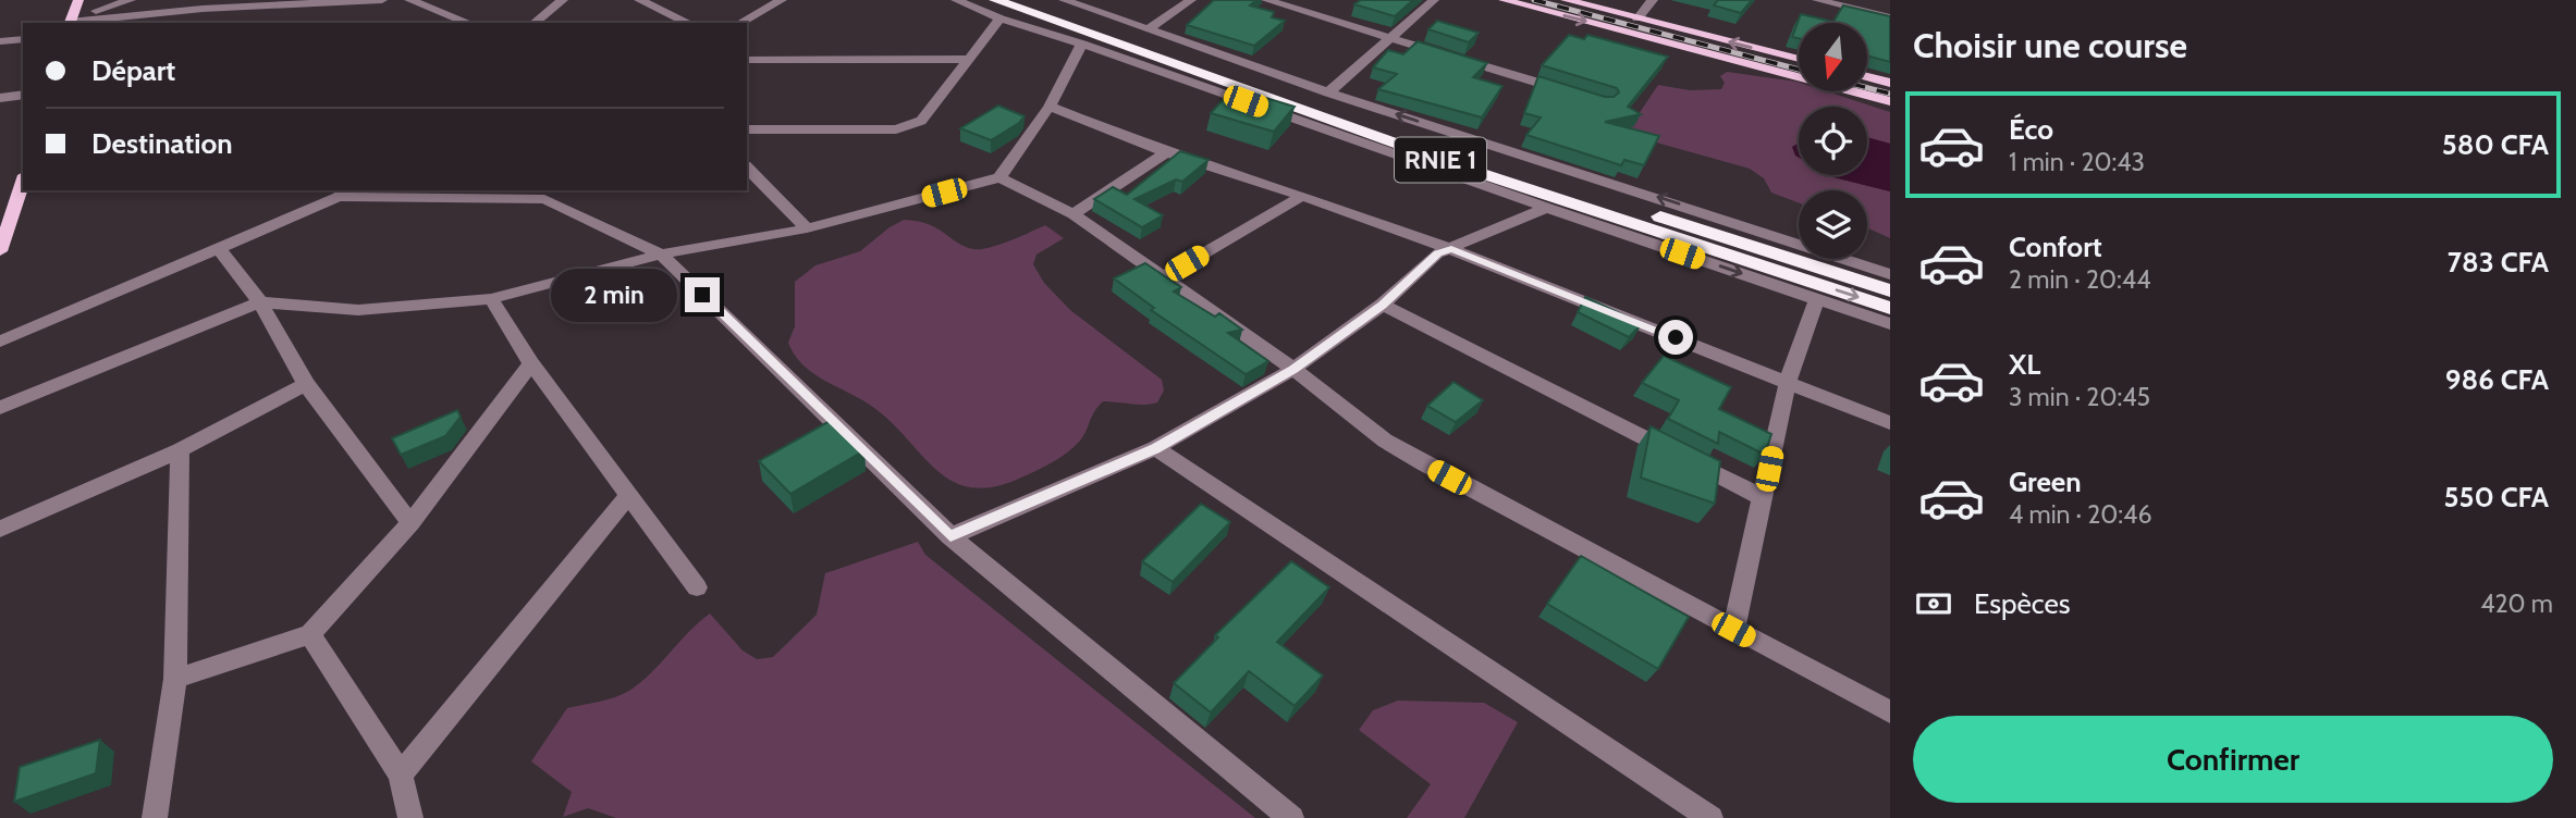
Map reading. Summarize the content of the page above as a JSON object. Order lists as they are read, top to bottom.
{
  "streets": {
    "highway": ["RNIE 1"]
  },
  "north": "bottom",
  "page": {
    "heading": "Choisir une course",
    "banner": ["Départ", "Destination"],
    "list": [
      {
        "name": "Éco",
        "note": "1 min · 20:43",
        "value": "580 CFA"
      },
      {
        "name": "Confort",
        "note": "2 min · 20:44",
        "value": "783 CFA"
      },
      {
        "name": "XL",
        "note": "3 min · 20:45",
        "value": "986 CFA"
      },
      {
        "name": "Green",
        "note": "4 min · 20:46",
        "value": "550 CFA"
      }
    ],
    "bubble": "2 min",
    "pay": ["Espèces", "420 m"],
    "buttons": "Confirmer"
  }
}
